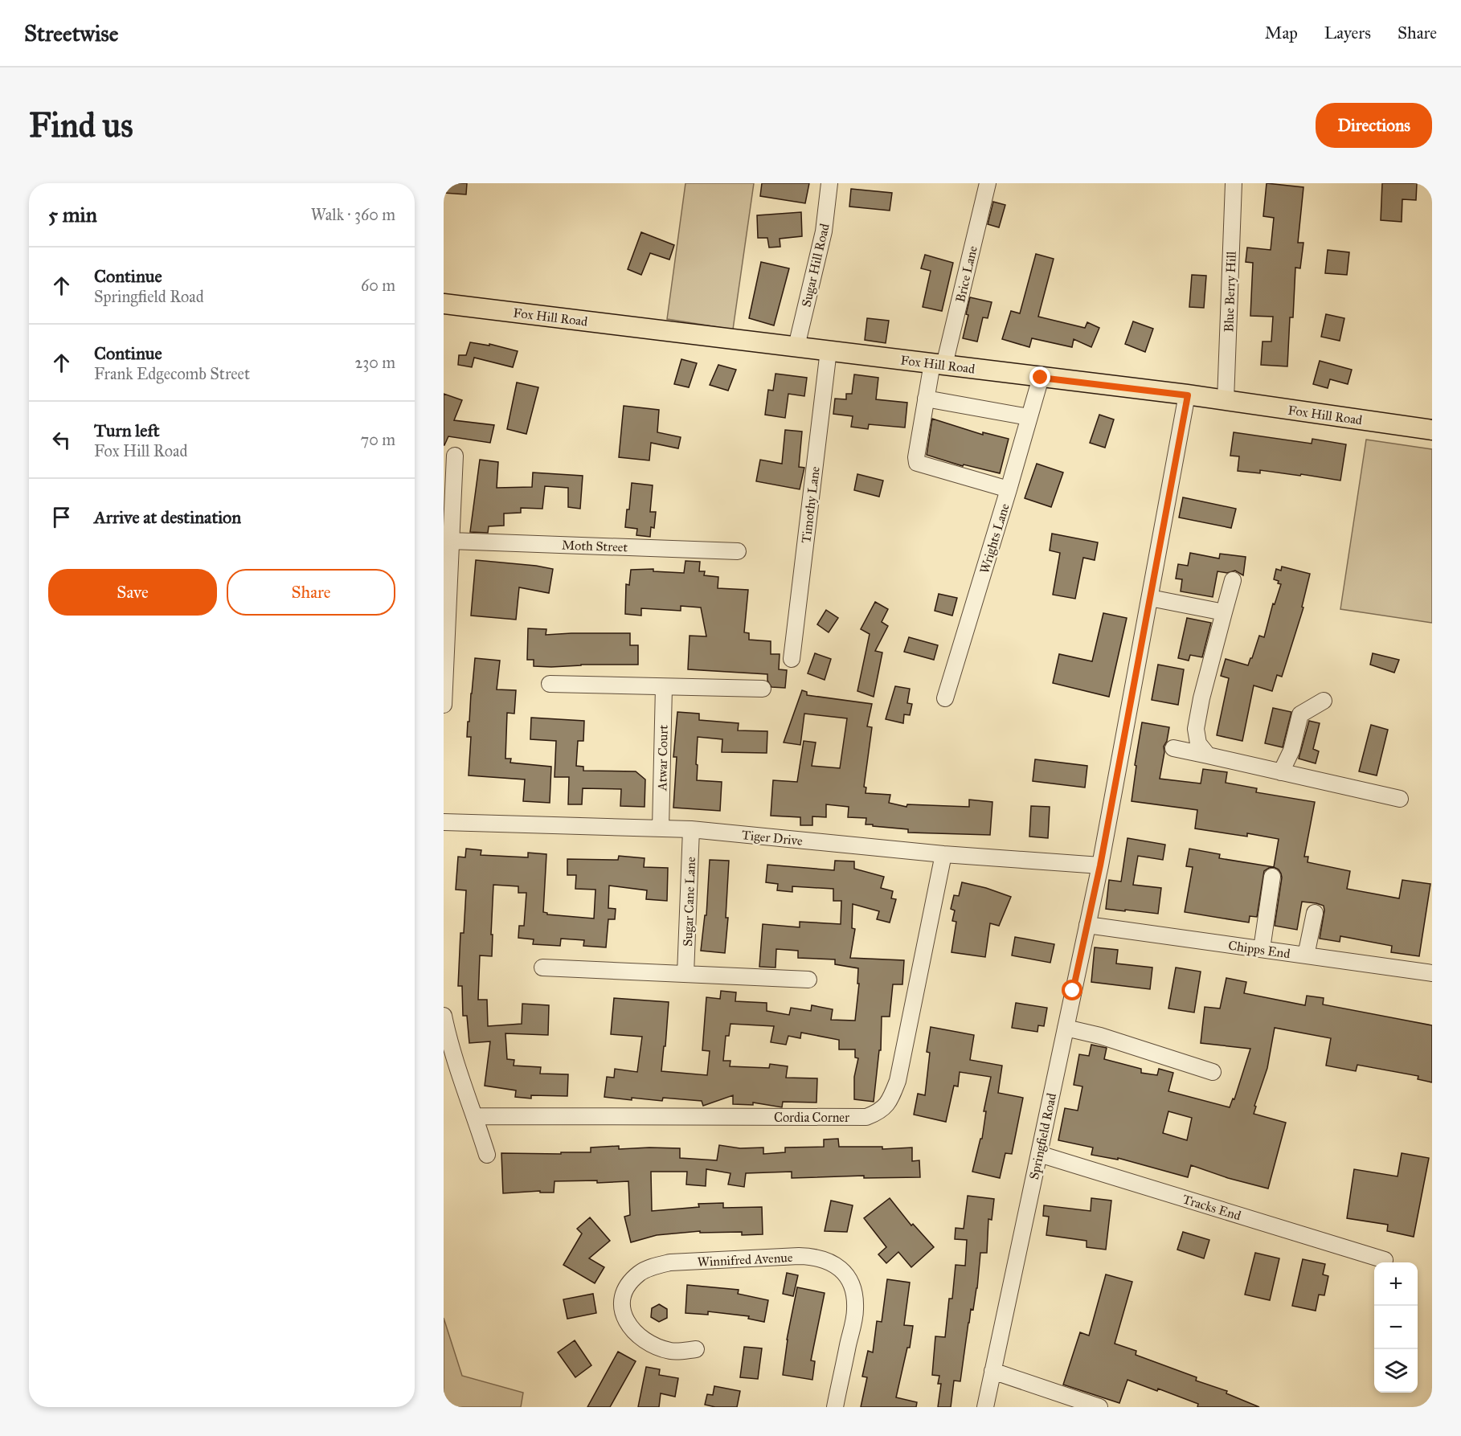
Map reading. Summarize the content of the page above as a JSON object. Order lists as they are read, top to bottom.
{
  "streets": {
    "main road": ["Fox Hill Road"],
    "street": [
      "Sugar Hill Road",
      "Brice Lane",
      "Blue Berry Hill",
      "Timothy Lane",
      "Wrights Lane",
      "Moth Street",
      "Atwar Court",
      "Tiger Drive",
      "Sugar Cane Lane",
      "Chipps End",
      "Cordia Corner",
      "Springfield Road",
      "Tracks End",
      "Winnifred Avenue"
    ]
  },
  "crossings": [
    ["Sugar Hill Road", "Fox Hill Road"],
    ["Brice Lane", "Fox Hill Road"],
    ["Brice Lane", "Wrights Lane"],
    ["Blue Berry Hill", "Fox Hill Road"],
    ["Fox Hill Road", "Timothy Lane"],
    ["Fox Hill Road", "Wrights Lane"],
    ["Fox Hill Road", "Springfield Road"],
    ["Atwar Court", "Tiger Drive"],
    ["Tiger Drive", "Sugar Cane Lane"],
    ["Tiger Drive", "Cordia Corner"],
    ["Tiger Drive", "Springfield Road"],
    ["Chipps End", "Springfield Road"],
    ["Springfield Road", "Tracks End"]
  ],
  "page": {
    "header": "Streetwise",
    "nav": ["Map", "Layers", "Share"],
    "buttons": [
      "Directions",
      ["Save", "Share"]
    ],
    "title": "Find us",
    "heading": ["5 min", "Walk · 360 m"],
    "list": [
      ["Continue", "Springfield Road", "60 m"],
      ["Continue", "Frank Edgecomb Street", "230 m"],
      ["Turn left", "Fox Hill Road", "70 m"],
      "Arrive at destination"
    ],
    "map_buttons": ["+", "−"]
  }
}
